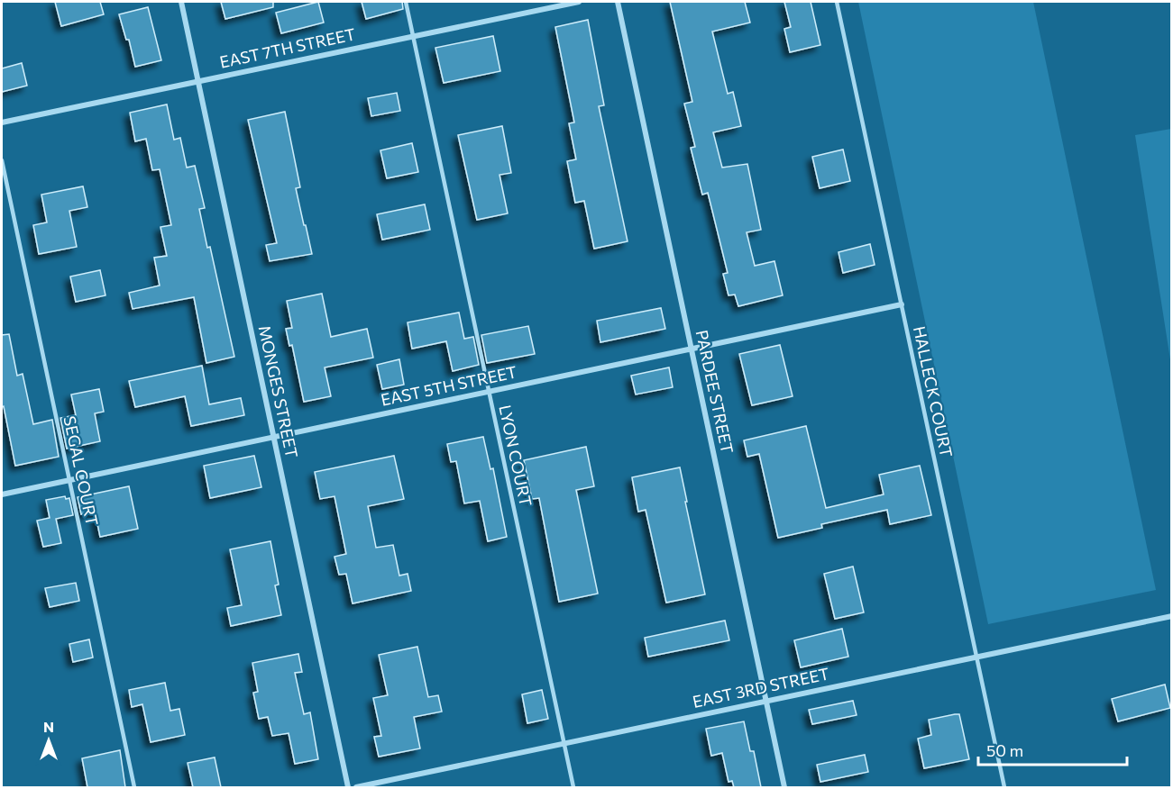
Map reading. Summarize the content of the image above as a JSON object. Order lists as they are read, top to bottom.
{
  "streets": {
    "street": [
      "EAST 7TH STREET",
      "EAST 5TH STREET",
      "MONGES STREET",
      "PARDEE STREET",
      "EAST 3RD STREET"
    ],
    "lane": ["HALLECK COURT", "LYON COURT", "SEGAL COURT"]
  },
  "crossings": [
    ["EAST 7TH STREET", "MONGES STREET"],
    ["EAST 7TH STREET", "LYON COURT"],
    ["EAST 5TH STREET", "MONGES STREET"],
    ["EAST 5TH STREET", "PARDEE STREET"],
    ["EAST 5TH STREET", "HALLECK COURT"],
    ["EAST 5TH STREET", "LYON COURT"],
    ["EAST 5TH STREET", "SEGAL COURT"],
    ["PARDEE STREET", "EAST 3RD STREET"],
    ["HALLECK COURT", "EAST 3RD STREET"],
    ["LYON COURT", "EAST 3RD STREET"]
  ],
  "scale_bar": "50 m",
  "north": "top"
}
